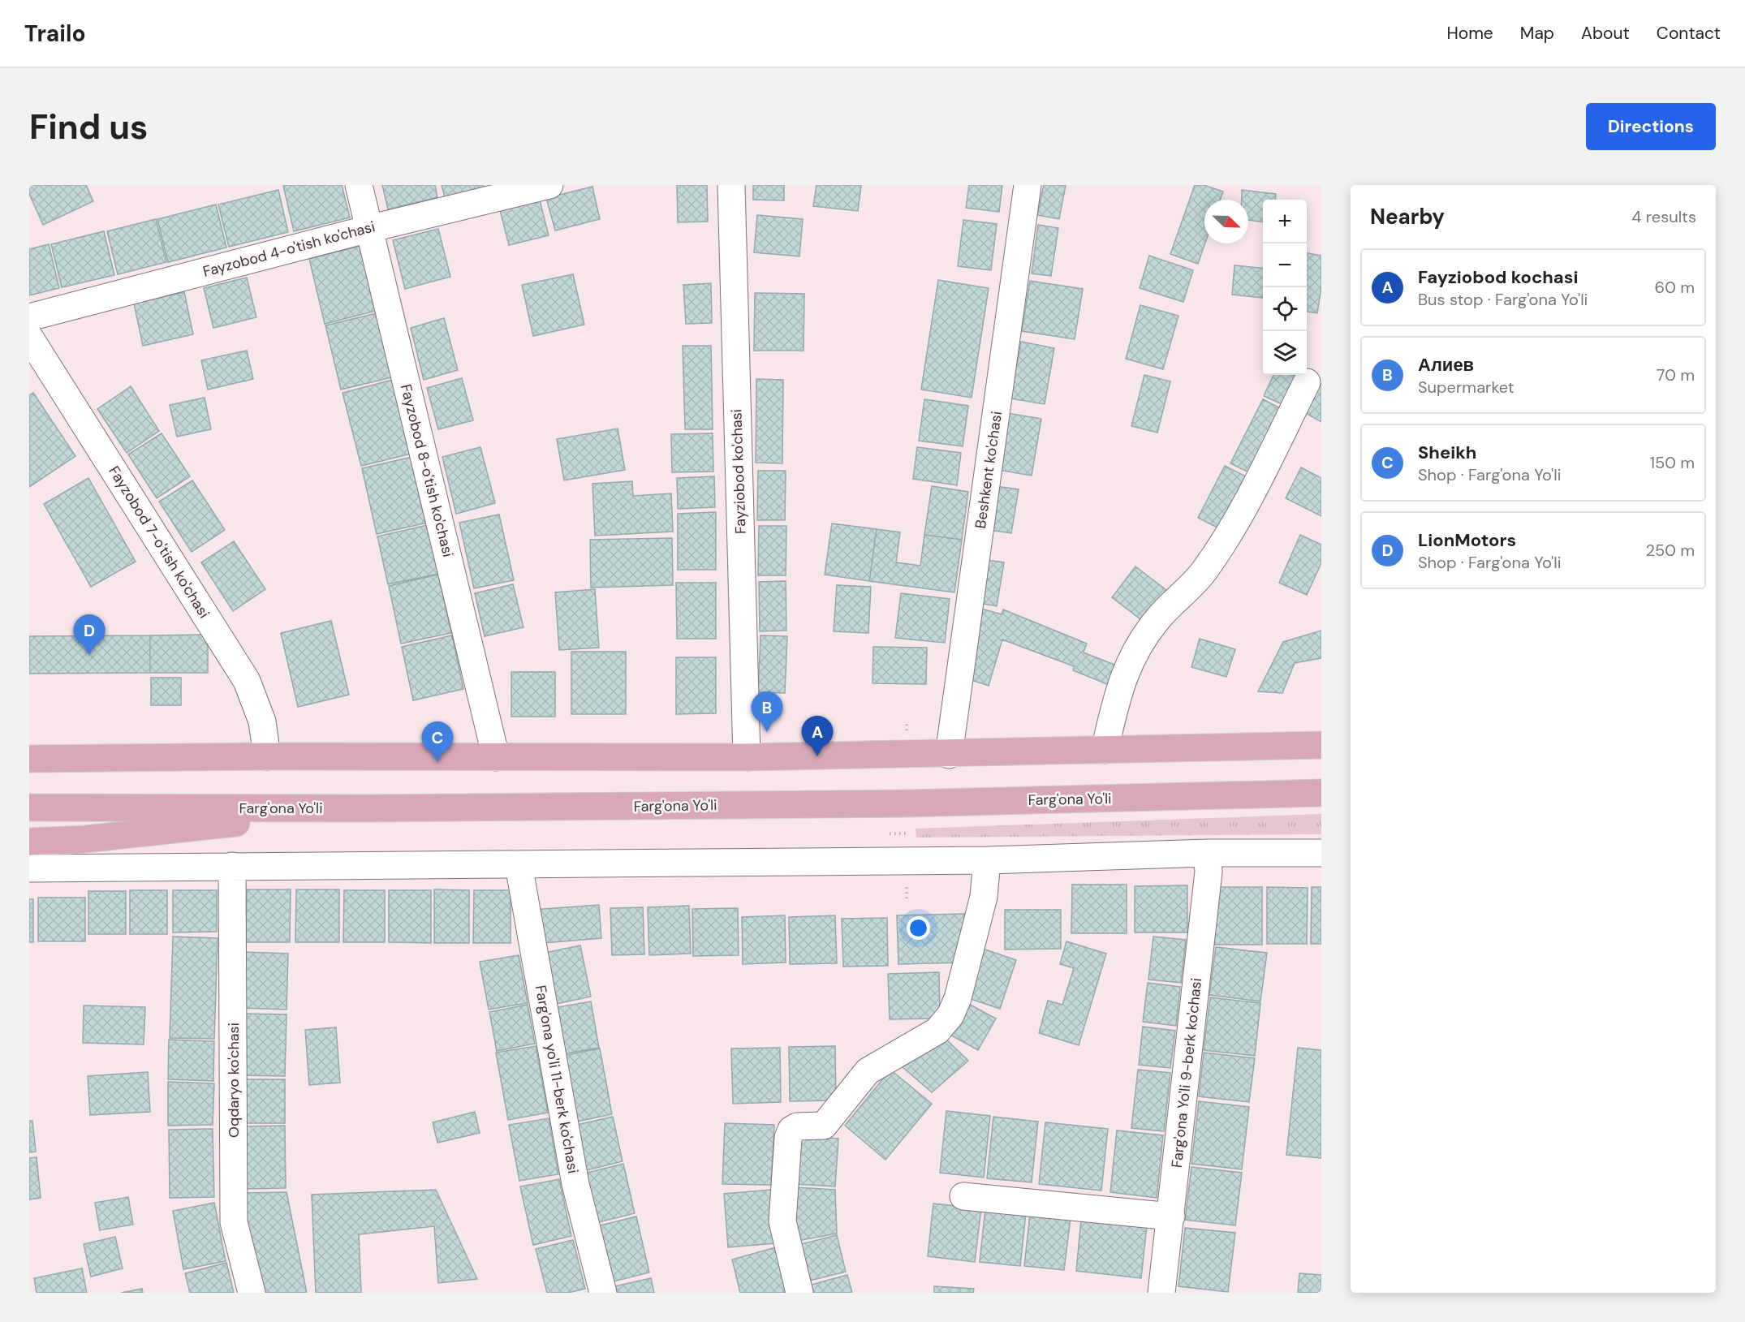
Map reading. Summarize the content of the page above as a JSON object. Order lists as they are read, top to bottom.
{
  "streets": {
    "main road": ["Farg'ona Yo'li"],
    "street": [
      "Fayzobod 4-o'tish ko'chasi",
      "Beshkent ko'chasi",
      "Fayzobod 8-o'tish ko'chasi",
      "Fayziobod ko'chasi",
      "Fayzobod 7-o'tish ko'chasi",
      "Farg'ona Yo'li 9-berk ko'chasi",
      "Farg'ona yo'li 11-berk ko'chasi",
      "Oqdaryo ko'chasi"
    ]
  },
  "crossings": [
    ["Fayzobod 4-o'tish ko'chasi", "Fayzobod 8-o'tish ko'chasi"]
  ],
  "north": "bottom right",
  "page": {
    "header": "Trailo",
    "nav": [
      "Home",
      "Map",
      "About",
      "Contact"
    ],
    "buttons": "Directions",
    "title": "Find us",
    "heading": ["Nearby", "4 results"],
    "map_buttons": ["+", "−"],
    "list": [
      {
        "mark": "A",
        "name": "Fayziobod kochasi",
        "note": "Bus stop · Farg'ona Yo'li",
        "value": "60 m"
      },
      {
        "mark": "B",
        "name": "Алиев",
        "note": "Supermarket",
        "value": "70 m"
      },
      {
        "mark": "C",
        "name": "Sheikh",
        "note": "Shop · Farg'ona Yo'li",
        "value": "150 m"
      },
      {
        "mark": "D",
        "name": "LionMotors",
        "note": "Shop · Farg'ona Yo'li",
        "value": "250 m"
      }
    ],
    "pins": [
      "D",
      "B",
      "A",
      "C"
    ]
  }
}
